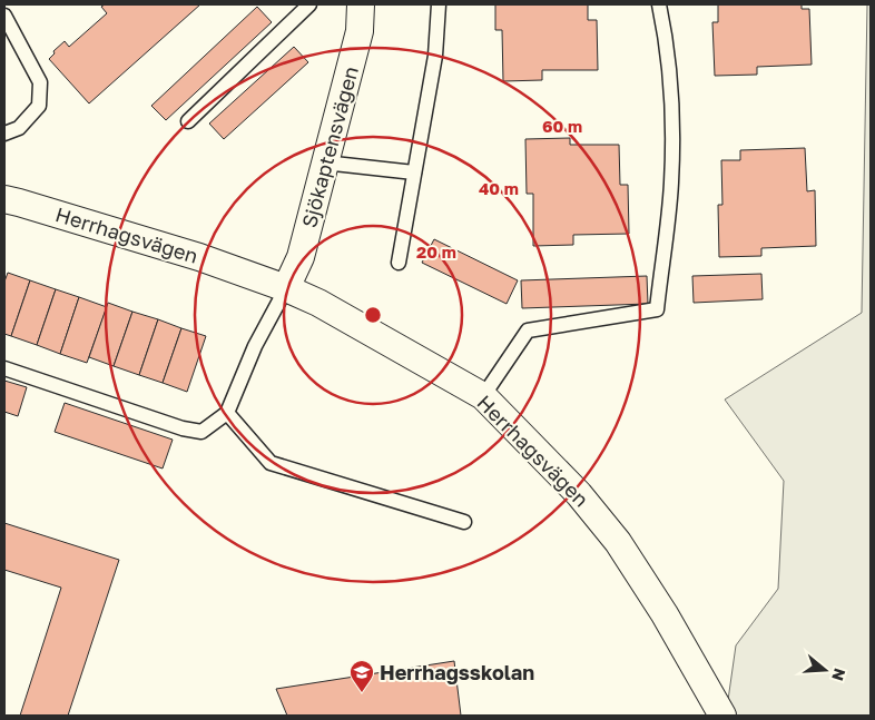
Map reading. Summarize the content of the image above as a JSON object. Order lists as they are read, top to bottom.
{
  "streets": {
    "street": ["Sjökaptensvägen", "Herrhagsvägen"]
  },
  "crossings": [
    ["Sjökaptensvägen", "Herrhagsvägen"]
  ],
  "places": {
    "school or university": ["Herrhagsskolan"]
  },
  "north": "right",
  "rings": ["60 m", "40 m", "20 m"]
}
